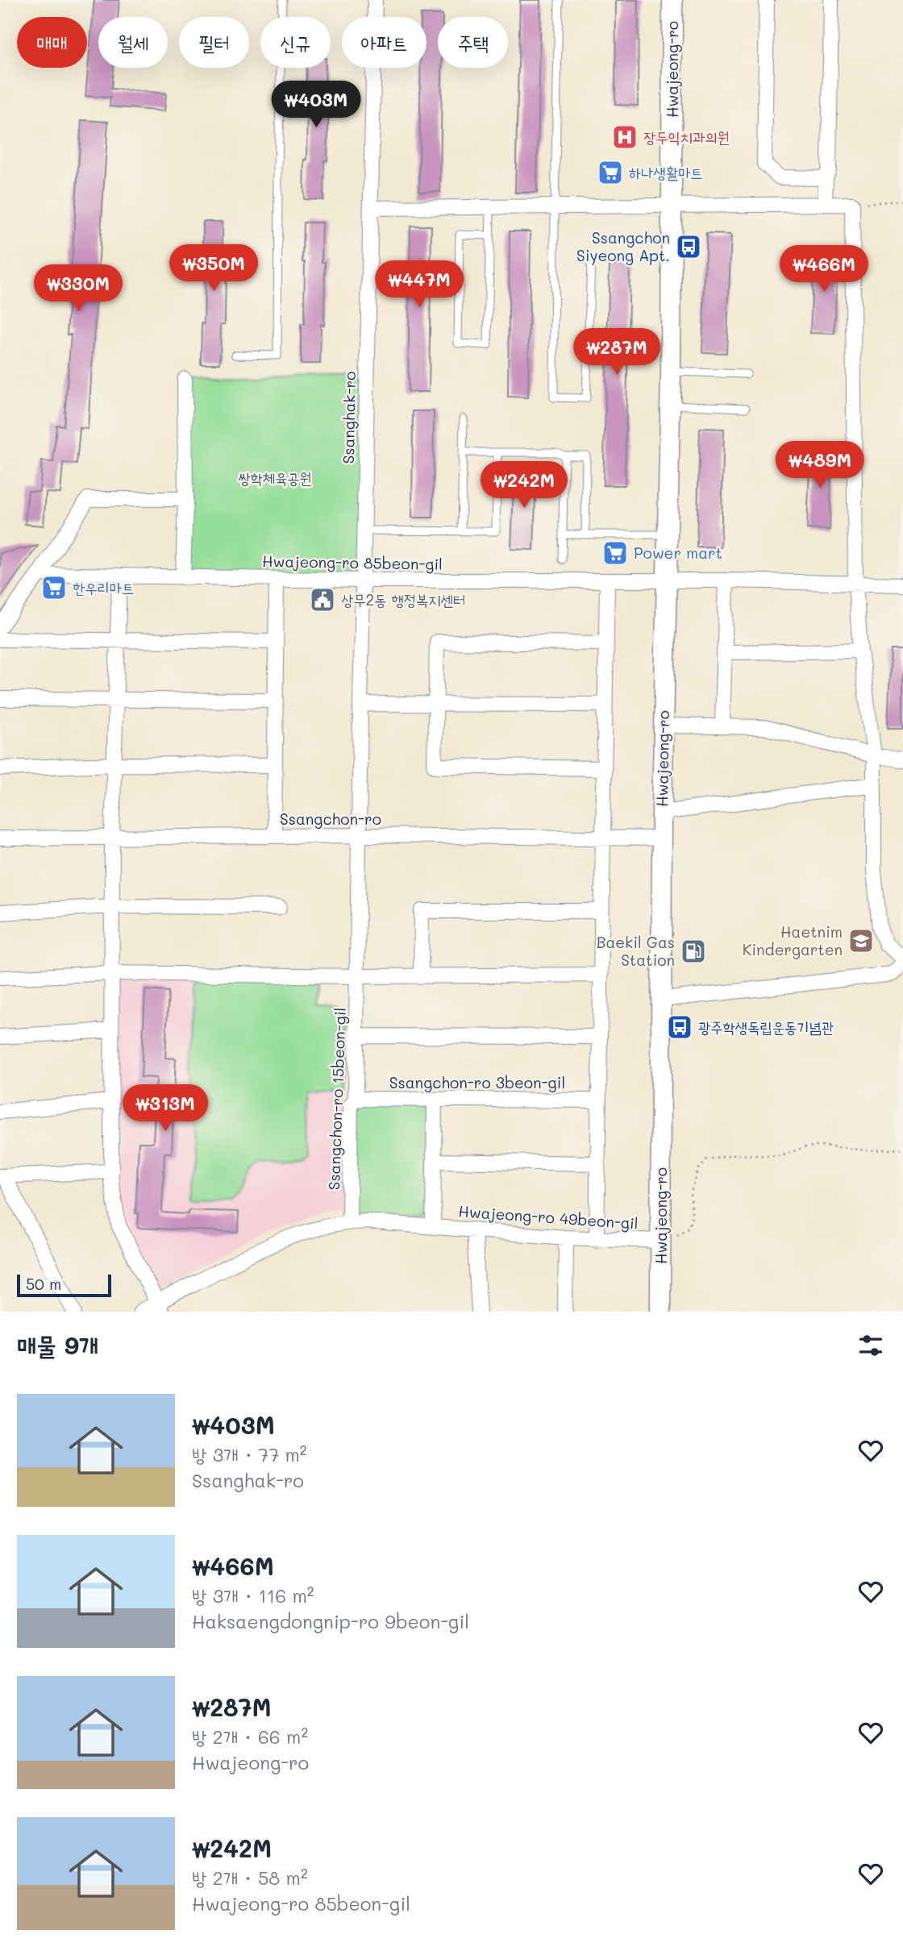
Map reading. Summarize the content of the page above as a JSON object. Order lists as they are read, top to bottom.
{
  "streets": {
    "street": [
      "Hwajeong-ro",
      "Ssanghak-ro",
      "Hwajeong-ro 85beon-gil",
      "Ssangchon-ro",
      "Ssangchon-ro 3beon-gil",
      "Ssangchon-ro 15beon-gil",
      "Hwajeong-ro 49beon-gil"
    ]
  },
  "crossings": [
    ["Hwajeong-ro", "Hwajeong-ro 85beon-gil"],
    ["Hwajeong-ro", "Ssangchon-ro"],
    ["Hwajeong-ro", "Hwajeong-ro 49beon-gil"],
    ["Ssanghak-ro", "Hwajeong-ro 85beon-gil"],
    ["Ssanghak-ro", "Ssangchon-ro"],
    ["Ssanghak-ro", "Ssangchon-ro 15beon-gil"],
    ["Ssangchon-ro", "Ssangchon-ro 15beon-gil"],
    ["Ssangchon-ro 3beon-gil", "Ssangchon-ro 15beon-gil"],
    ["Ssangchon-ro 15beon-gil", "Hwajeong-ro 49beon-gil"]
  ],
  "parks": ["쌍학체육공원"],
  "places": {
    "hospital": ["장두익치과의원"],
    "supermarket": ["하나생활마트", "Power mart", "한우리마트"],
    "bus stop": ["Ssangchon Siyeong Apt.", "광주학생독립운동기념관"],
    "public building": ["상무2동 행정복지센터"],
    "school or university": ["Haetnim Kindergarten"],
    "fuel station": ["Baekil Gas Station"]
  },
  "scale_bar": "50 m",
  "page": {
    "chip": [
      "매매",
      "월세",
      "필터",
      "신규",
      "아파트",
      "주택"
    ],
    "price": [
      "₩403M",
      "₩350M",
      "₩466M",
      "₩447M",
      "₩330M",
      "₩287M",
      "₩489M",
      "₩242M",
      "₩313M"
    ],
    "scale": "50 m",
    "heading": "매물 9개",
    "list": [
      {
        "name": "₩403M",
        "note": "방 3개 · 77 m² · Ssanghak-ro"
      },
      {
        "name": "₩466M",
        "note": "방 3개 · 116 m² · Haksaengdongnip-ro 9beon-gil"
      },
      {
        "name": "₩287M",
        "note": "방 2개 · 66 m² · Hwajeong-ro"
      },
      {
        "name": "₩242M",
        "note": "방 2개 · 58 m² · Hwajeong-ro 85beon-gil"
      }
    ]
  }
}
